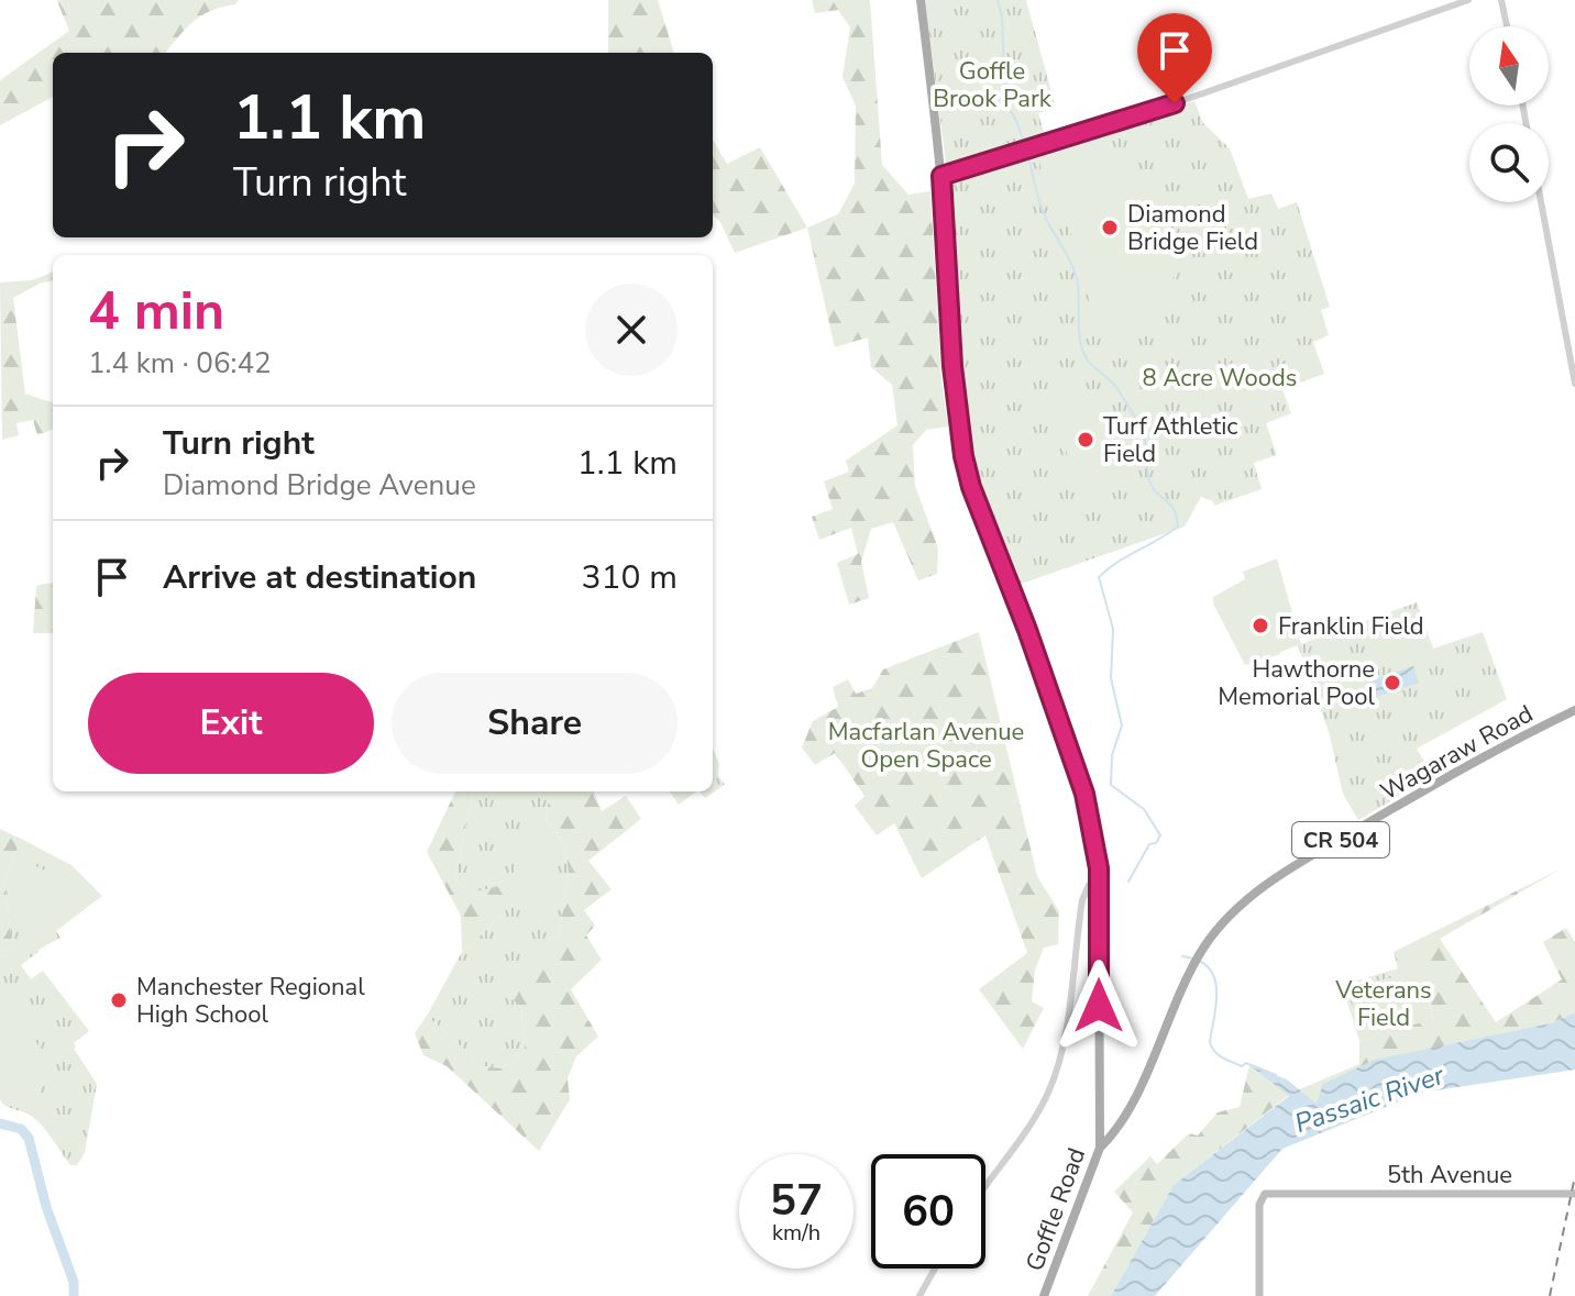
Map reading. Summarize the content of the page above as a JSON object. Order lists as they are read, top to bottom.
{
  "streets": {
    "main road": [
      "Wagaraw Road",
      "CR 504",
      "5th Avenue",
      "Goffle Road"
    ]
  },
  "crossings": [
    ["Wagaraw Road", "Goffle Road"]
  ],
  "water": ["Passaic River"],
  "parks": [
    "Goffle Brook Park",
    "8 Acre Woods",
    "Macfarlan Avenue Open Space",
    "Veterans Field"
  ],
  "places": [
    "Diamond Bridge Field",
    "Turf Athletic Field",
    "Franklin Field",
    "Hawthorne Memorial Pool",
    "Manchester Regional High School"
  ],
  "north": "top",
  "page": {
    "turn": ["1.1 km", "Turn right"],
    "heading": ["4 min", "1.4 km · 06:42"],
    "list": [
      {
        "name": "Turn right",
        "note": "Diamond Bridge Avenue",
        "value": "1.1 km"
      },
      {
        "name": "Arrive at destination",
        "value": "310 m"
      }
    ],
    "buttons": ["Exit", "Share"],
    "speed": "57 km/h",
    "limit": "60"
  }
}
